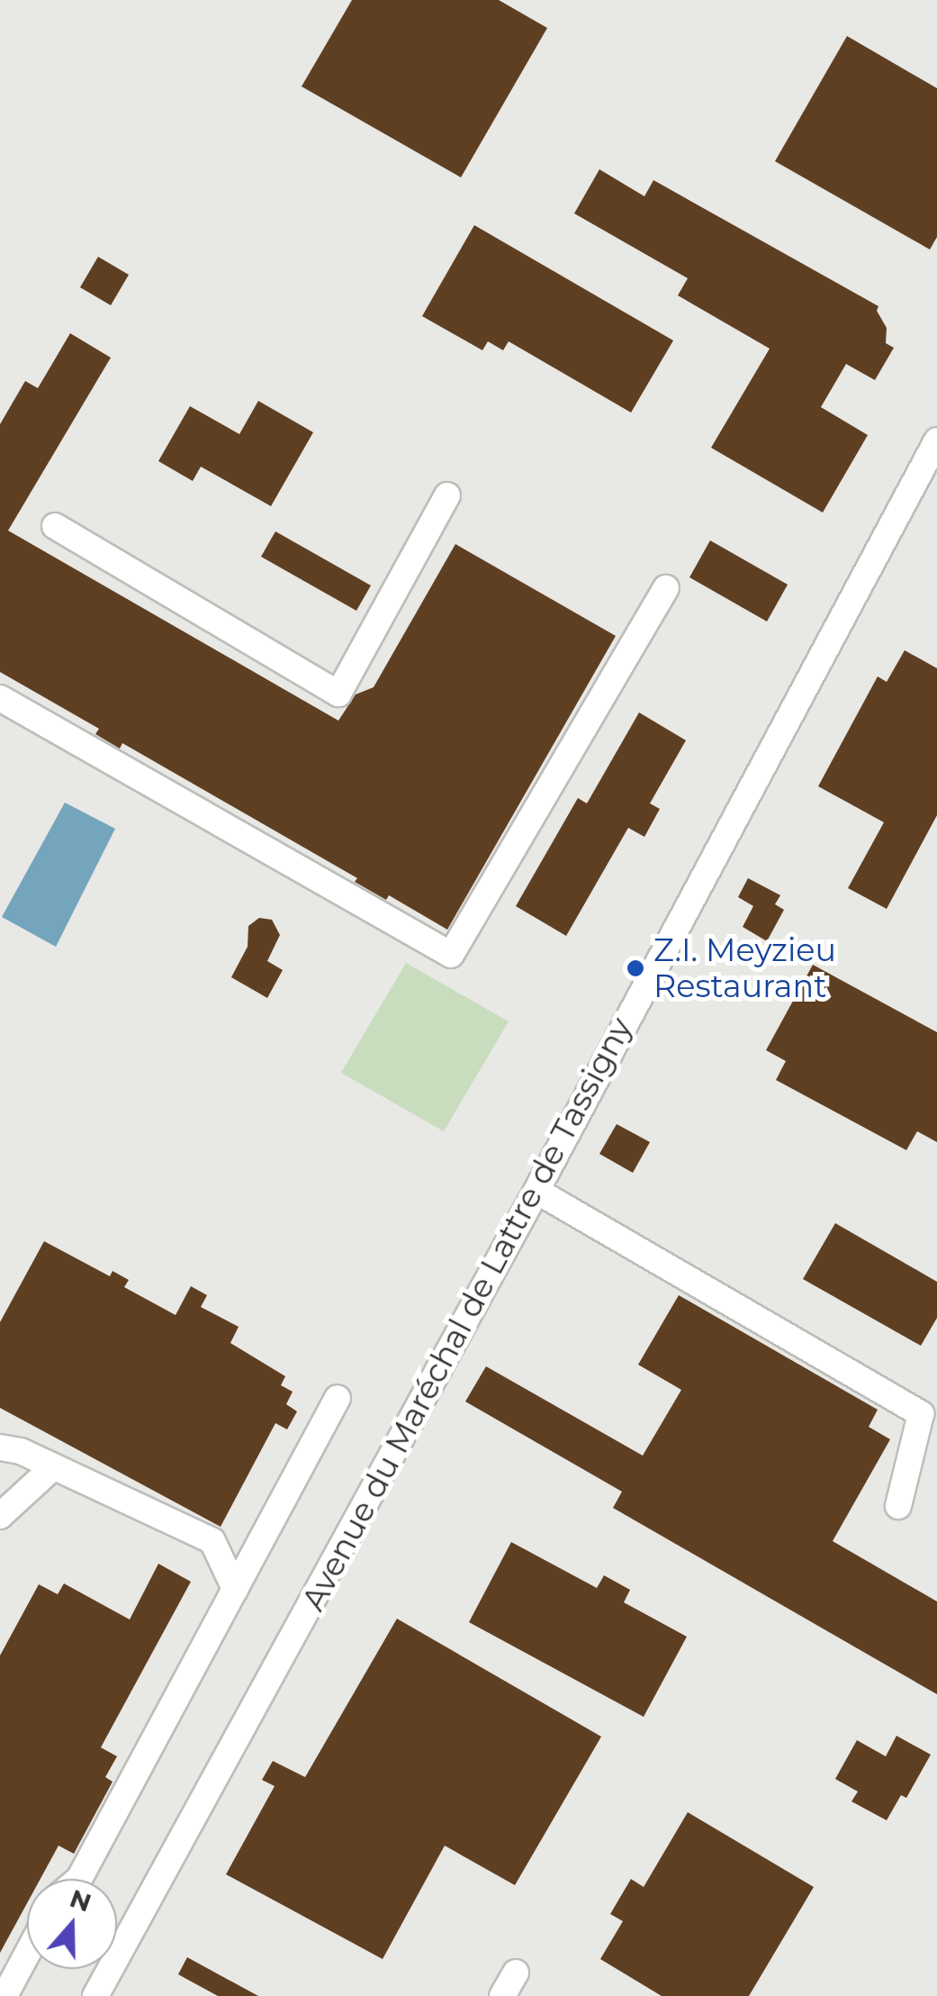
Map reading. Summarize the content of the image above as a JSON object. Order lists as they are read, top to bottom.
{
  "streets": {
    "street": ["Avenue du Maréchal de Lattre de Tassigny"]
  },
  "places": ["Z.I. Meyzieu Restaurant"],
  "north": "top"
}
